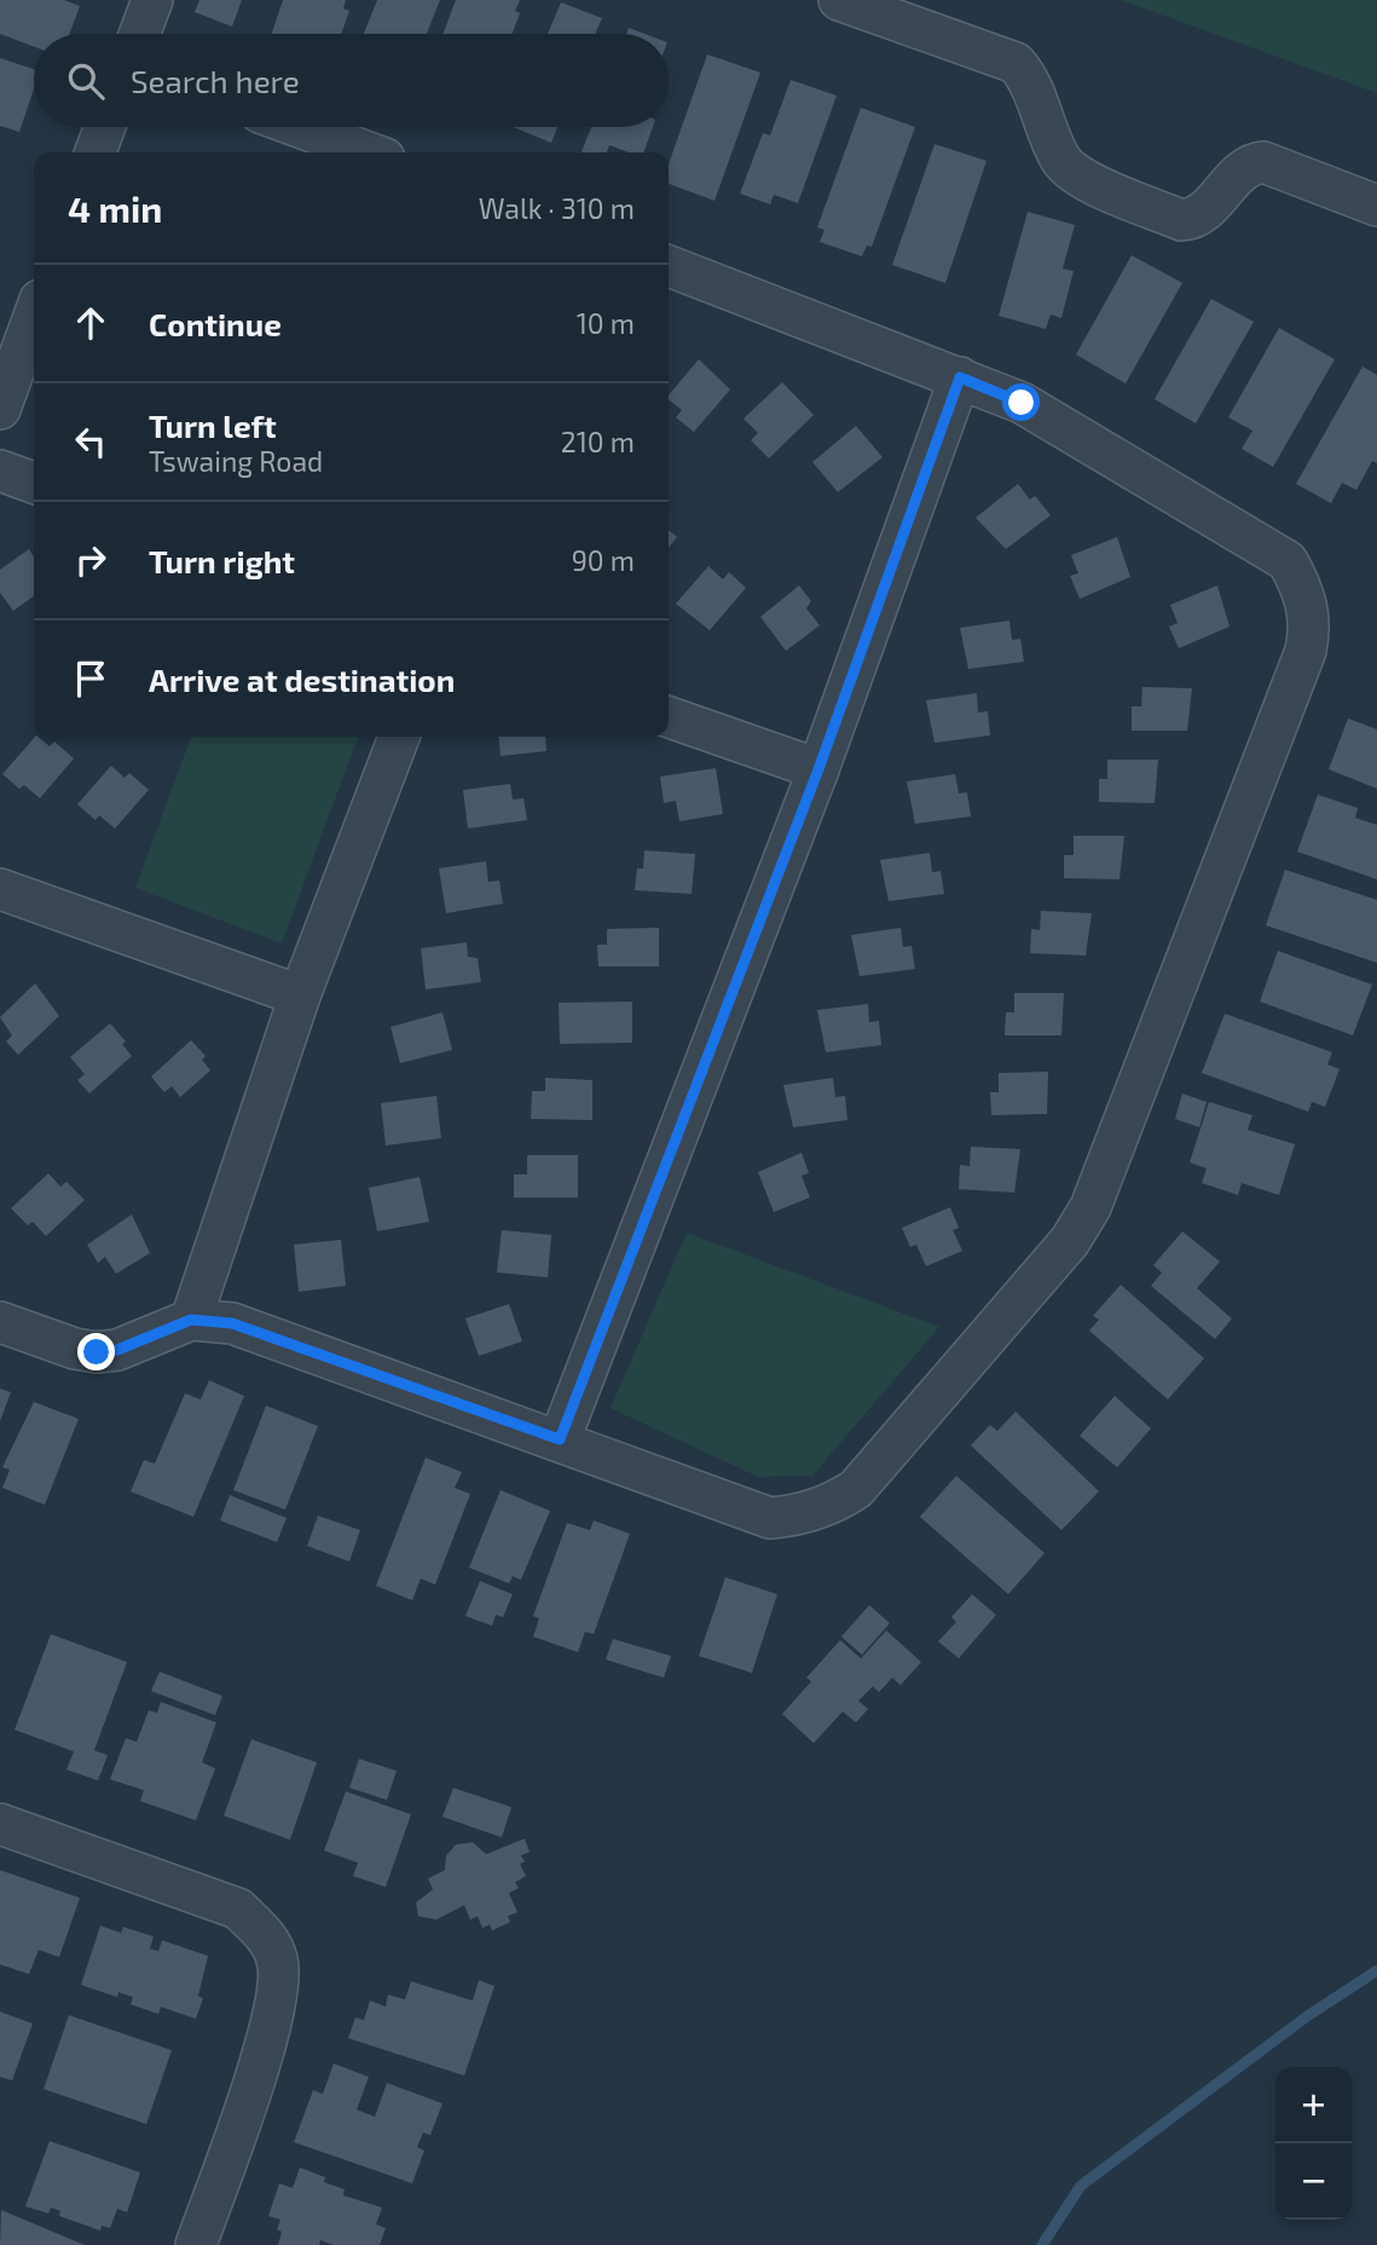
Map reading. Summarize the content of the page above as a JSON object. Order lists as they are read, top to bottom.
{
  "page": {
    "search": "Search here",
    "heading": ["4 min", "Walk · 310 m"],
    "list": [
      ["Continue", "10 m"],
      ["Turn left", "Tswaing Road", "210 m"],
      ["Turn right", "90 m"],
      "Arrive at destination"
    ],
    "map_buttons": ["+", "−"]
  }
}
